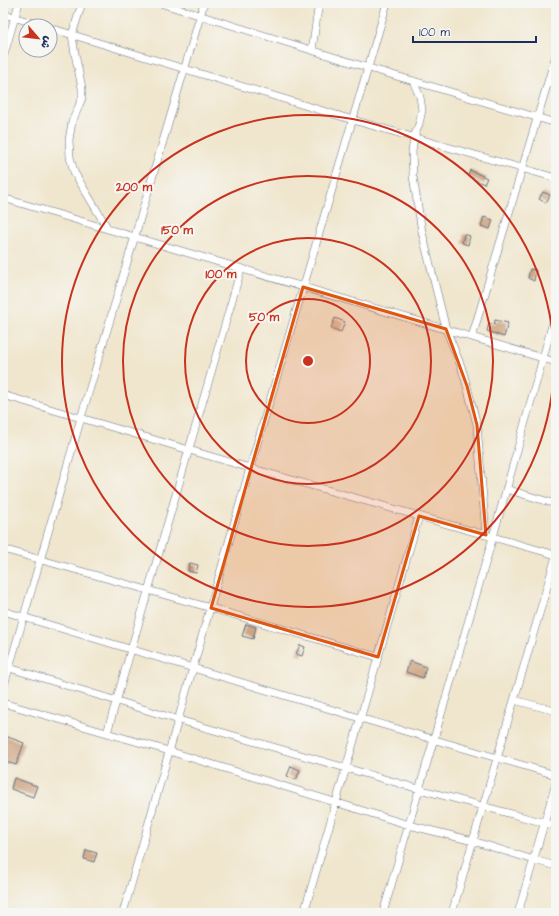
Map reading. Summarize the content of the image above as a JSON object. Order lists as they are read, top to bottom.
{
  "scale_bar": "100 m",
  "north": "bottom right",
  "rings": [
    "200 m",
    "150 m",
    "100 m",
    "50 m"
  ]
}
